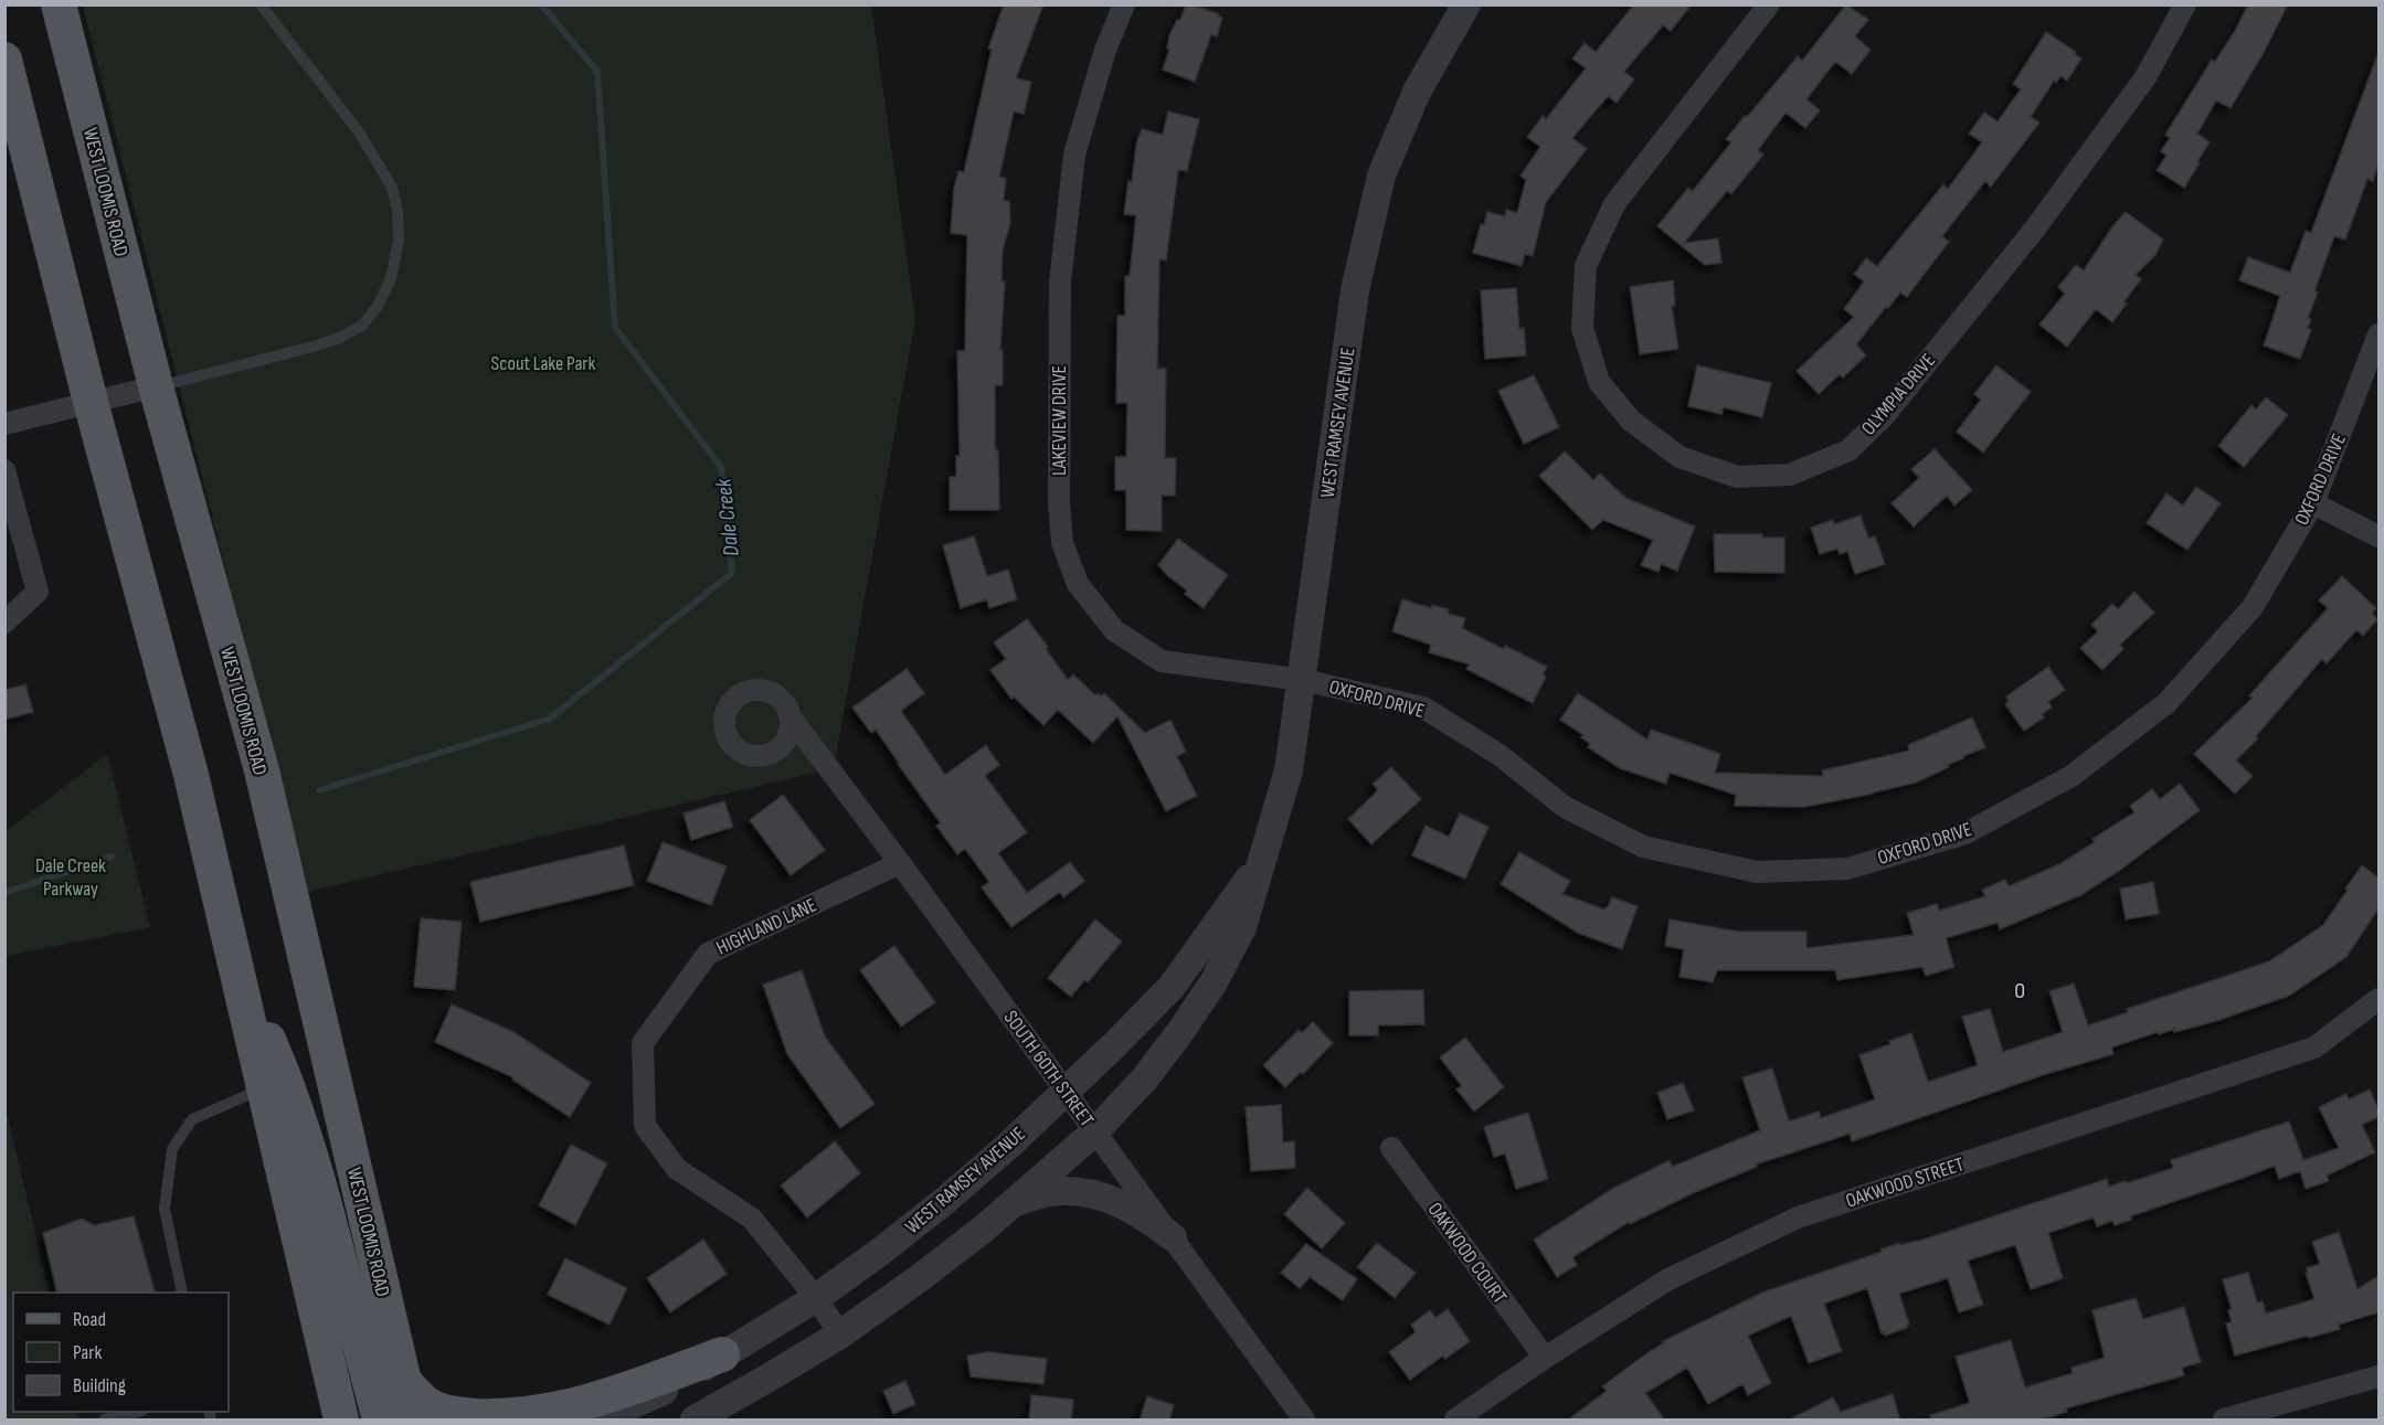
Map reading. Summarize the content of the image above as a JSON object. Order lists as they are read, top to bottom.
{
  "streets": {
    "main road": ["WEST LOOMIS ROAD"],
    "street": [
      "OLYMPIA DRIVE",
      "LAKEVIEW DRIVE",
      "WEST RAMSEY AVENUE",
      "OXFORD DRIVE",
      "HIGHLAND LANE",
      "SOUTH 60TH STREET",
      "OAKWOOD STREET",
      "OAKWOOD COURT"
    ]
  },
  "crossings": [
    ["LAKEVIEW DRIVE", "WEST RAMSEY AVENUE"],
    ["LAKEVIEW DRIVE", "OXFORD DRIVE"],
    ["WEST RAMSEY AVENUE", "OXFORD DRIVE"],
    ["WEST RAMSEY AVENUE", "HIGHLAND LANE"],
    ["WEST RAMSEY AVENUE", "SOUTH 60TH STREET"],
    ["HIGHLAND LANE", "SOUTH 60TH STREET"],
    ["OAKWOOD STREET", "OAKWOOD COURT"]
  ],
  "districts": ["O"],
  "water": ["Dale Creek"],
  "parks": ["Scout Lake Park", "Dale Creek Parkway"],
  "legend": ["Road", "Park", "Building"]
}
